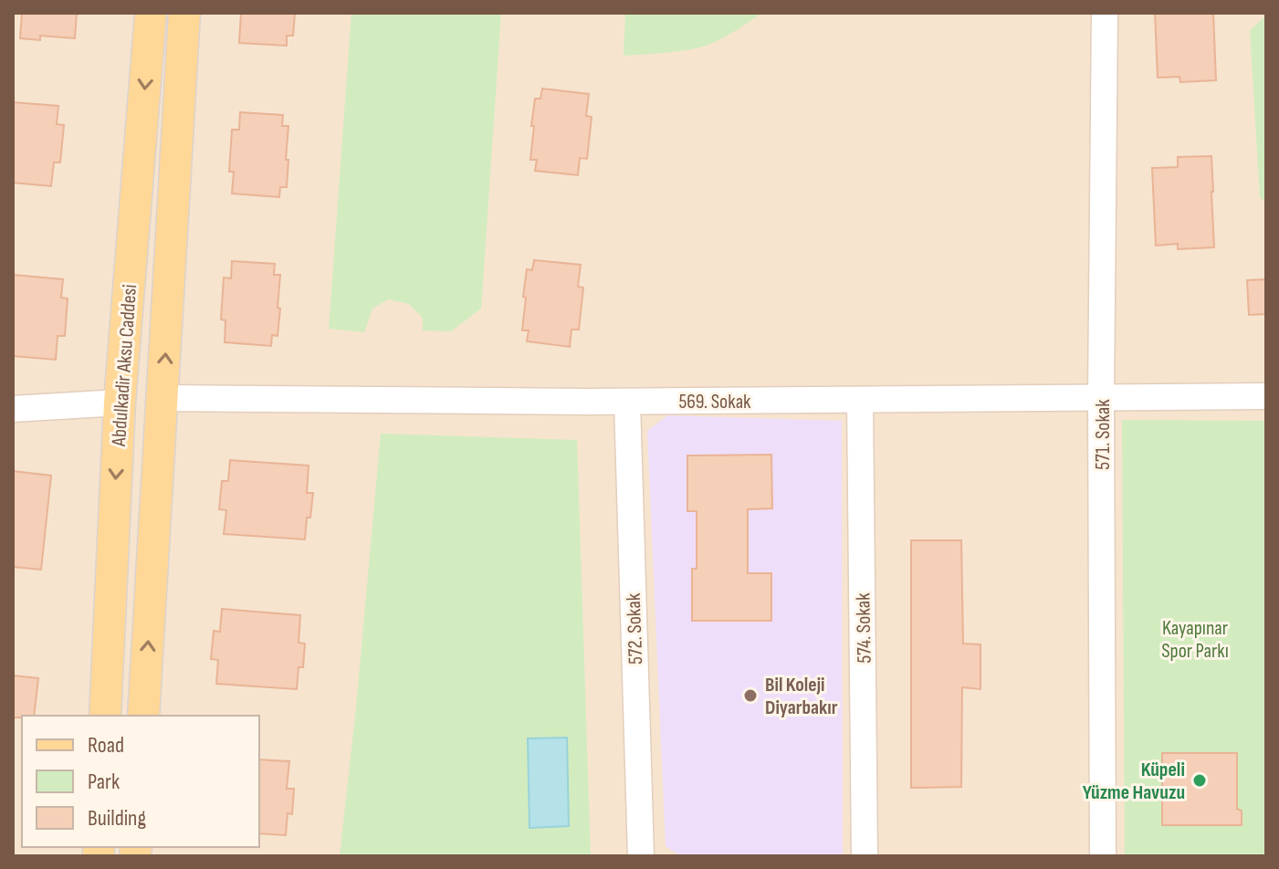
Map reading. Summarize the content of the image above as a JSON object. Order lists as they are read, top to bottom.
{
  "streets": {
    "main road": ["Abdulkadir Aksu Caddesi"],
    "street": [
      "569. Sokak",
      "571. Sokak",
      "574. Sokak",
      "572. Sokak"
    ]
  },
  "crossings": [
    ["Abdulkadir Aksu Caddesi", "569. Sokak"],
    ["569. Sokak", "571. Sokak"],
    ["569. Sokak", "574. Sokak"],
    ["569. Sokak", "572. Sokak"]
  ],
  "parks": ["Kayapınar Spor Parkı"],
  "places": ["Bil Koleji Diyarbakır", "Küpeli Yüzme Havuzu"],
  "legend": ["Road", "Park", "Building"]
}
